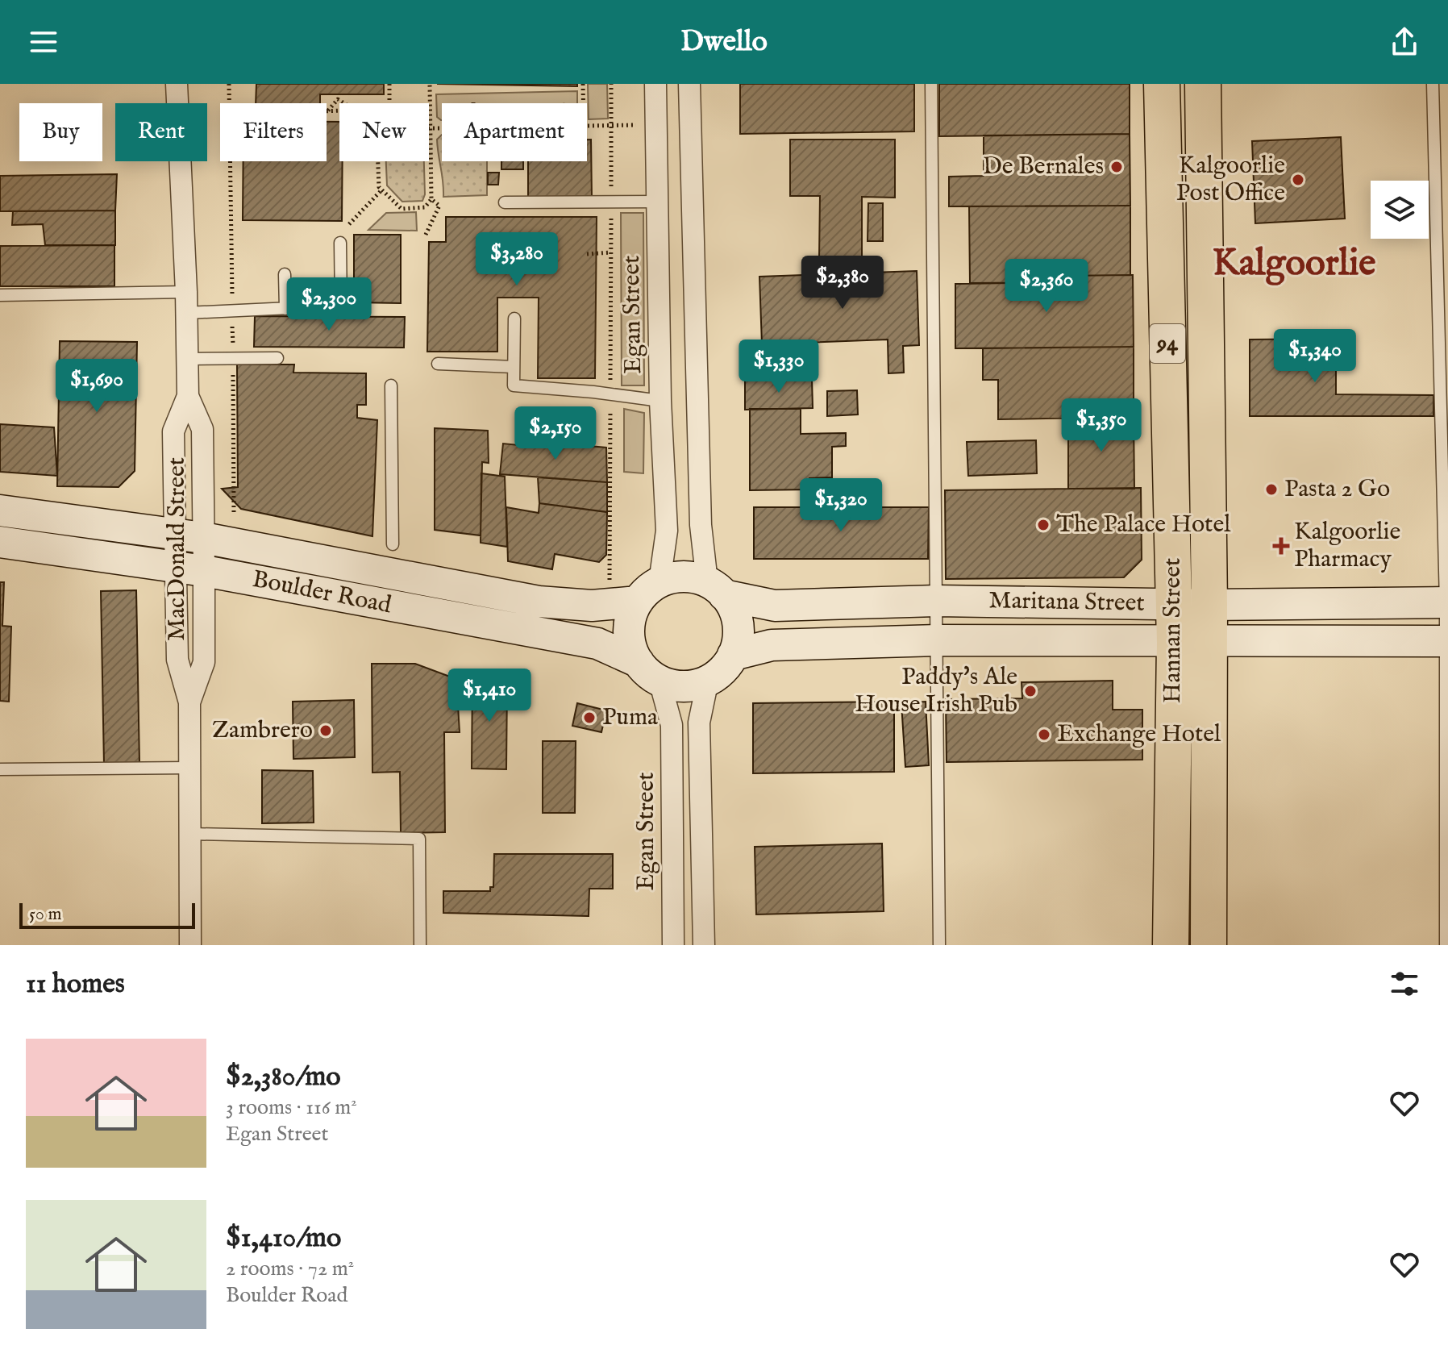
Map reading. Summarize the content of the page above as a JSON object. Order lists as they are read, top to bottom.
{
  "streets": {
    "highway": ["94", "Hannan Street"],
    "main road": ["Boulder Road", "Maritana Street"],
    "street": ["Egan Street", "MacDonald Street"]
  },
  "crossings": [
    ["Egan Street", "Boulder Road"],
    ["Egan Street", "Maritana Street"],
    ["MacDonald Street", "Boulder Road"],
    ["Boulder Road", "Maritana Street"],
    ["Maritana Street", "Hannan Street"]
  ],
  "districts": ["Kalgoorlie"],
  "places": {
    "other": [
      "De Bernales",
      "Kalgoorlie Post Office",
      "Pasta 2 Go",
      "The Palace Hotel",
      "Paddy's Ale House Irish Pub",
      "Puma",
      "Zambrero",
      "Exchange Hotel"
    ],
    "health": ["Kalgoorlie Pharmacy"]
  },
  "scale_bar": "50 m",
  "page": {
    "header": "Dwello",
    "chip": [
      "Buy",
      "Rent",
      "Filters",
      "New",
      "Apartment"
    ],
    "price": [
      "$3,280",
      "$2,380",
      "$2,360",
      "$2,300",
      "$1,340",
      "$1,330",
      "$1,690",
      "$1,350",
      "$2,150",
      "$1,320",
      "$1,410"
    ],
    "scale": "50 m",
    "heading": "11 homes",
    "list": [
      {
        "name": "$2,380/mo",
        "note": "3 rooms · 116 m² · Egan Street"
      },
      {
        "name": "$1,410/mo",
        "note": "2 rooms · 72 m² · Boulder Road"
      }
    ]
  }
}
